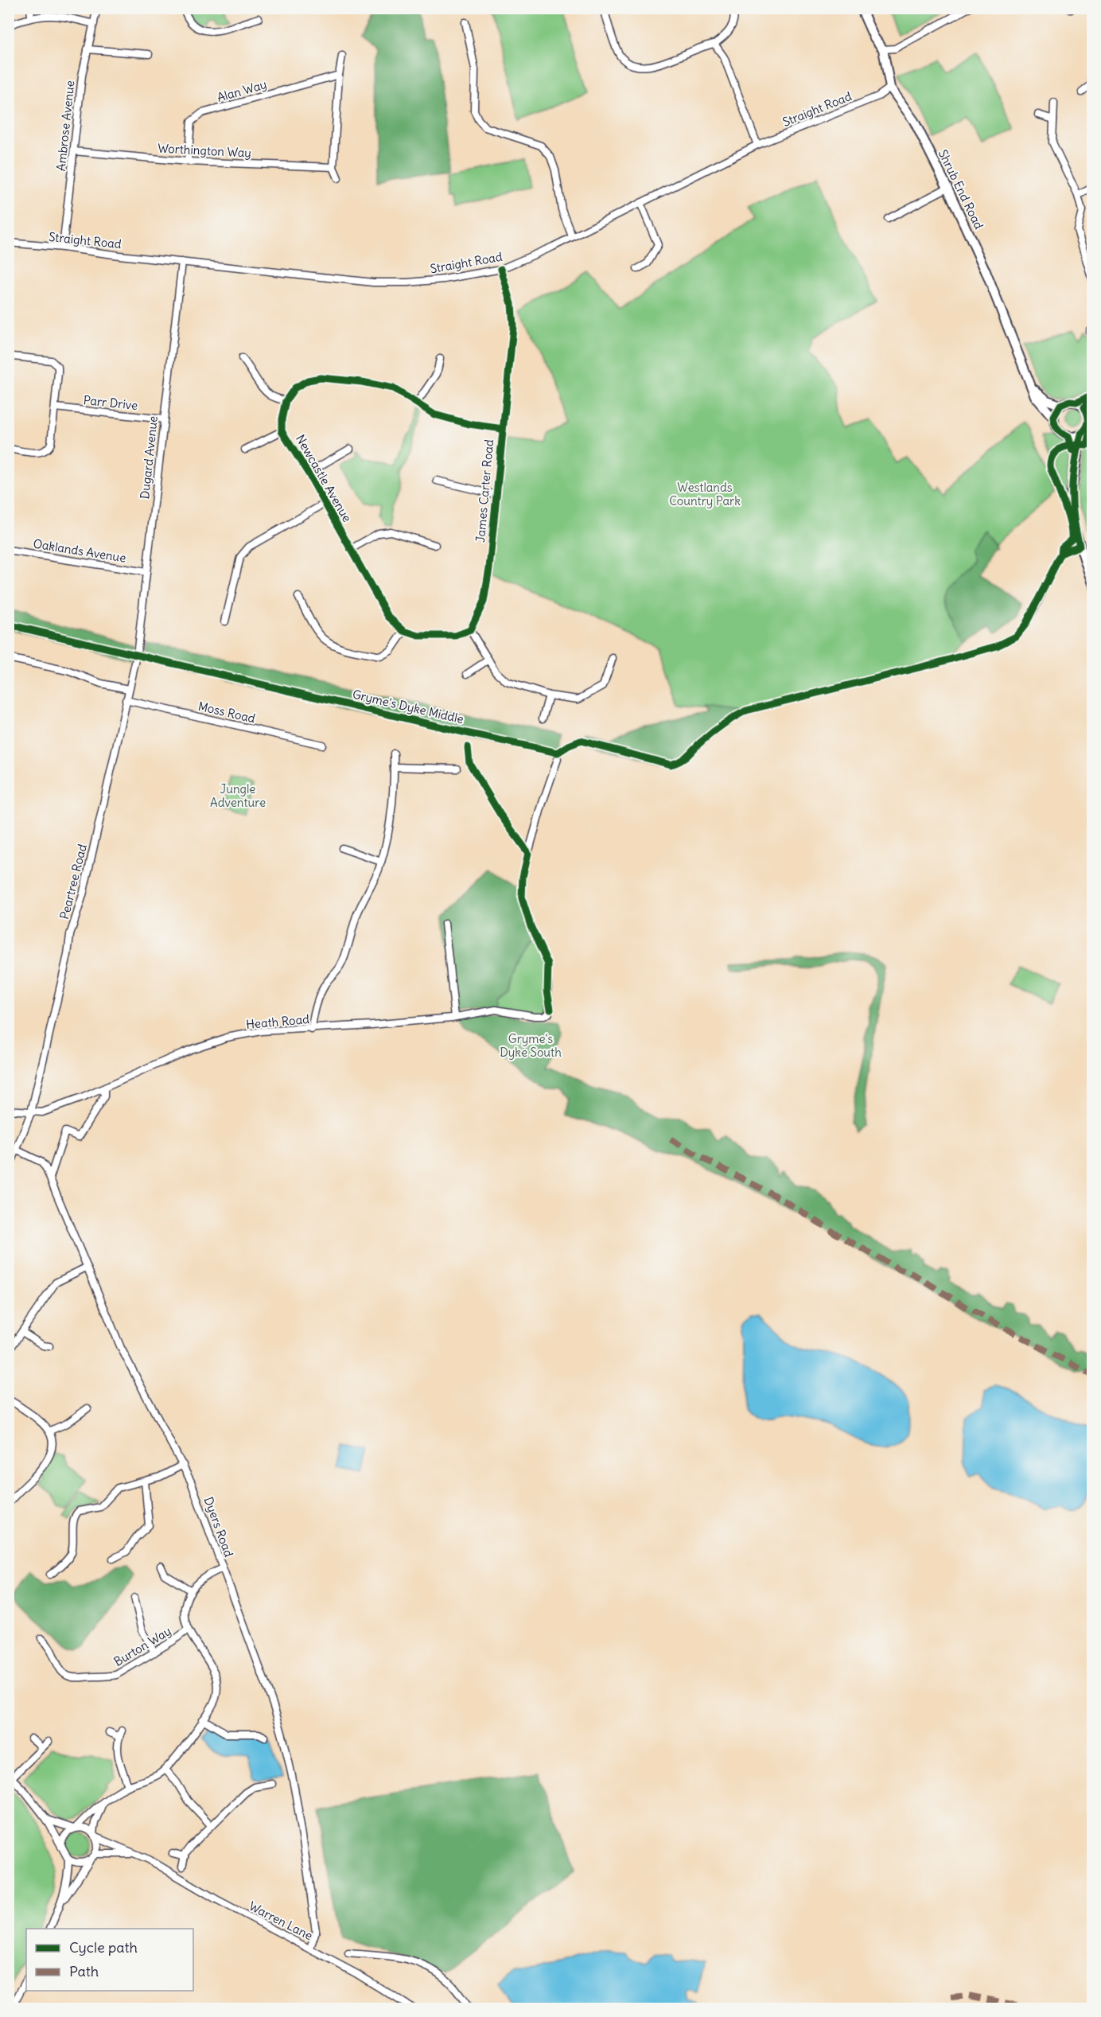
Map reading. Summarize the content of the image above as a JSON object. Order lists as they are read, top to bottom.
{
  "streets": {
    "main road": ["Shrub End Road"],
    "street": [
      "Alan Way",
      "Straight Road",
      "Ambrose Avenue",
      "Worthington Way",
      "Parr Drive",
      "Dugard Avenue",
      "Newcastle Avenue",
      "James Carter Road",
      "Oaklands Avenue",
      "Moss Road",
      "Peartree Road",
      "Heath Road",
      "Dyers Road",
      "Burton Way",
      "Warren Lane"
    ],
    "cycle path": ["Gryme's Dyke Middle"]
  },
  "crossings": [
    ["Alan Way", "Worthington Way"],
    ["Straight Road", "Ambrose Avenue"],
    ["Straight Road", "Shrub End Road"],
    ["Straight Road", "Dugard Avenue"],
    ["Straight Road", "James Carter Road"],
    ["Ambrose Avenue", "Worthington Way"],
    ["Parr Drive", "Dugard Avenue"],
    ["Dugard Avenue", "Oaklands Avenue"],
    ["Dugard Avenue", "Peartree Road"],
    ["Moss Road", "Peartree Road"],
    ["Peartree Road", "Heath Road"],
    ["Peartree Road", "Dyers Road"],
    ["Dyers Road", "Warren Lane"]
  ],
  "parks": ["Westlands Country Park", "Jungle Adventure", "Gryme's Dyke South"],
  "legend": ["Cycle path", "Path"]
}
